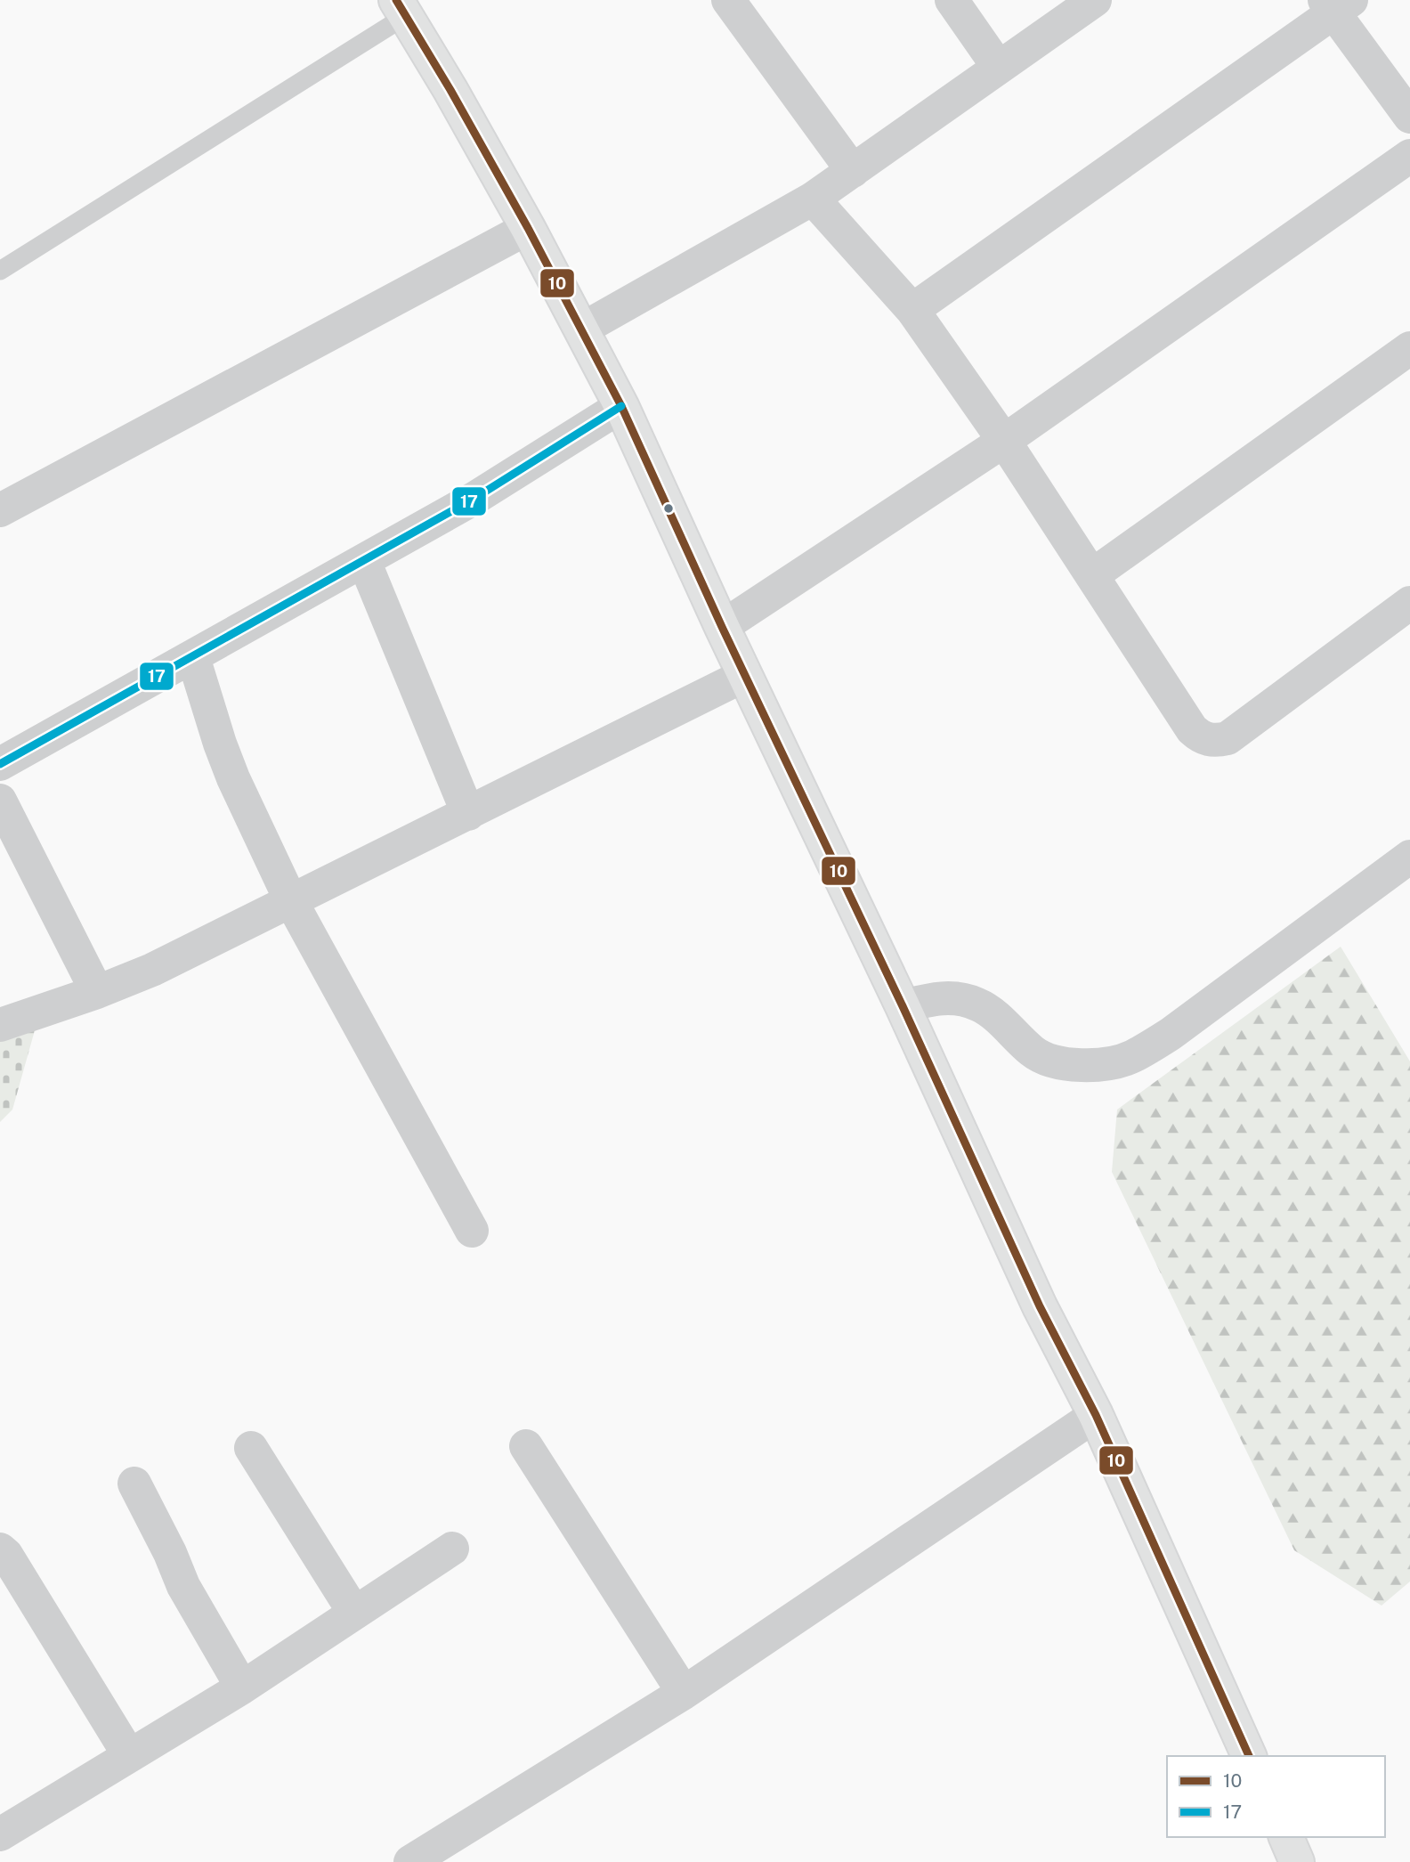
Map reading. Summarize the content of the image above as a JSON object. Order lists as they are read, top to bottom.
{
  "lines": ["transit line 10", "transit line 17"],
  "legend": ["10", "17"]
}
